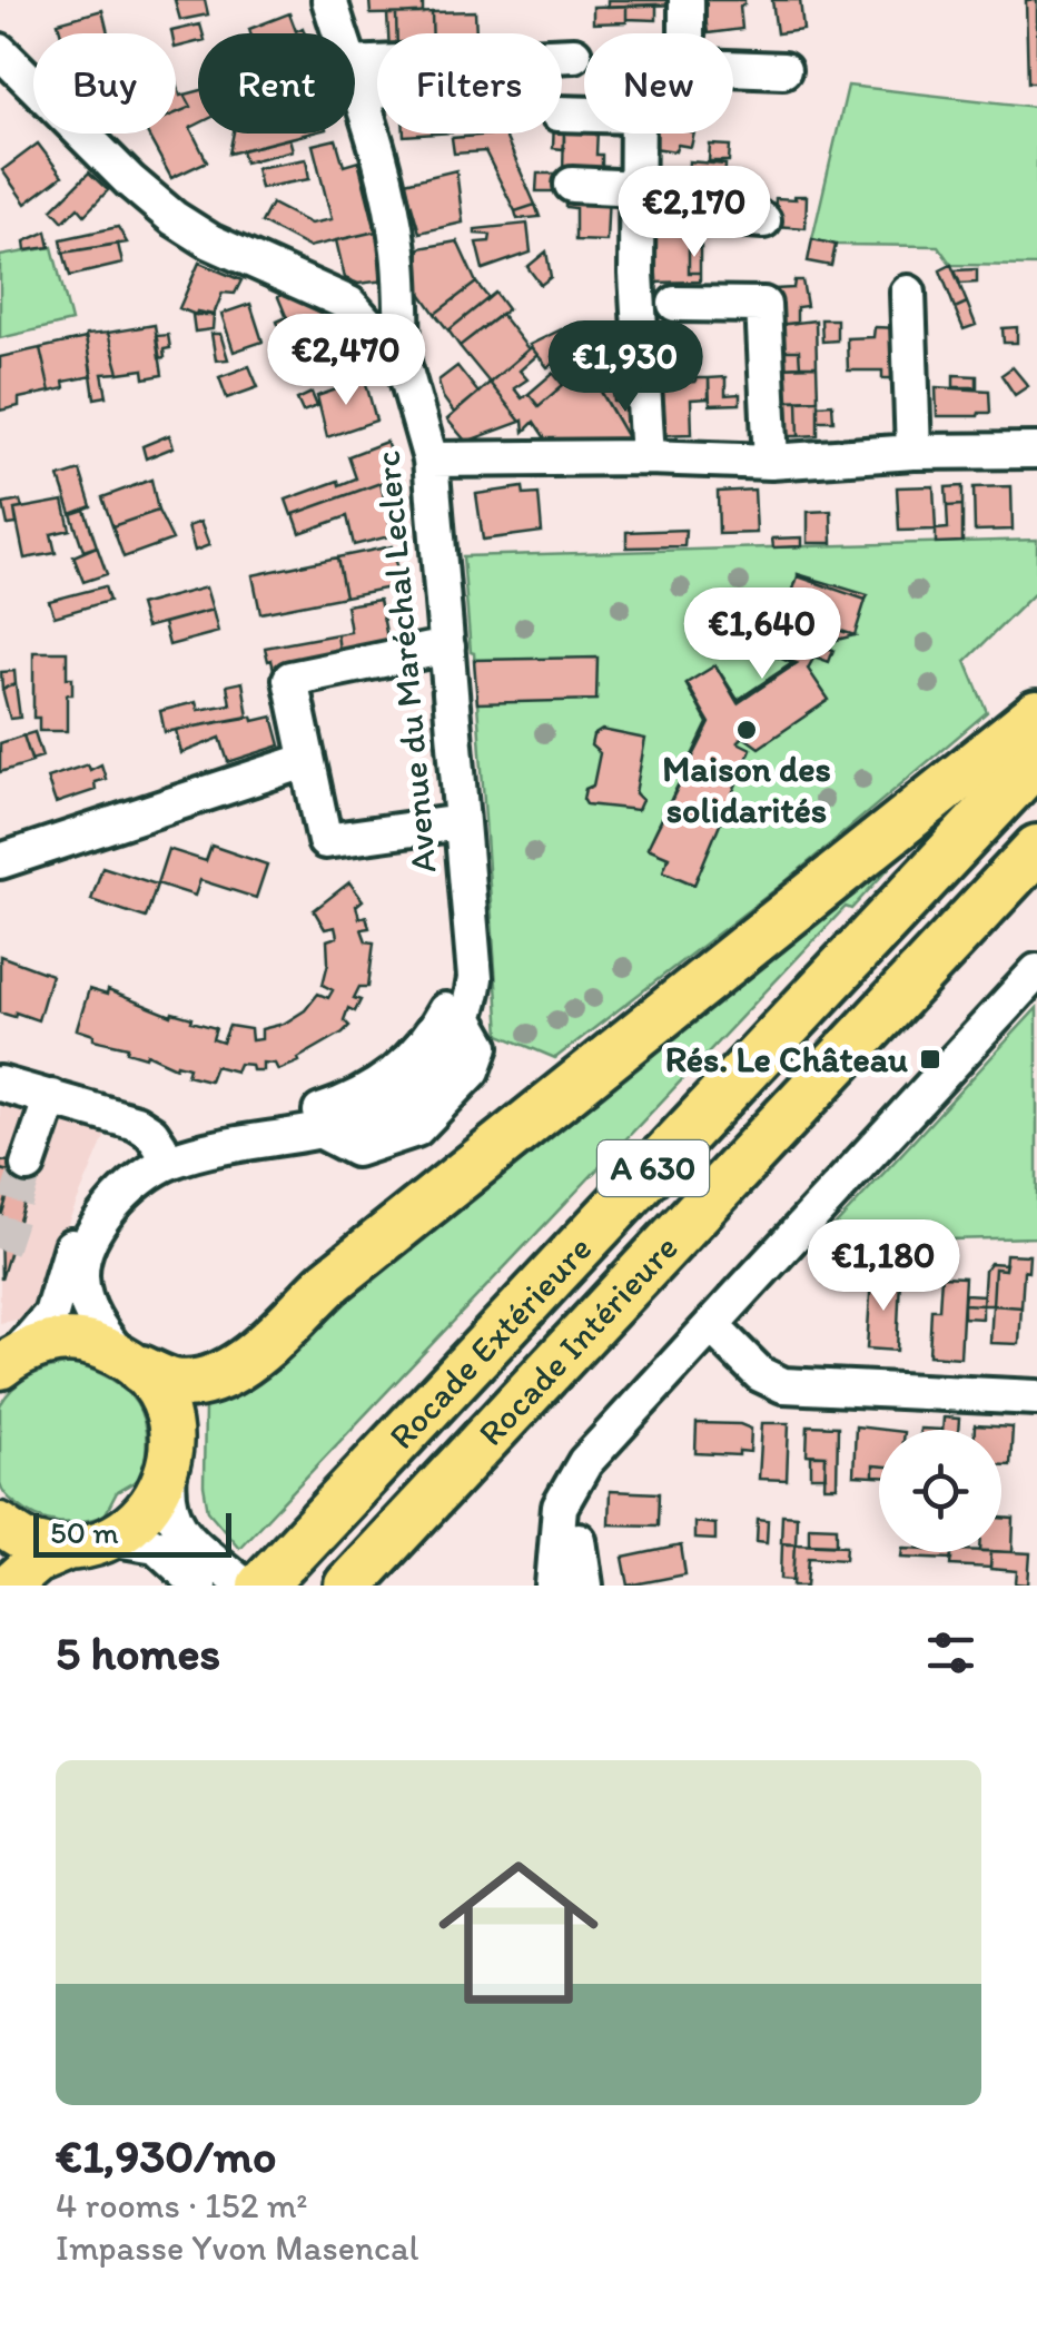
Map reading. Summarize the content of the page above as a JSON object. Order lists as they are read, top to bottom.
{
  "streets": {
    "highway": ["A 630", "Rocade Intérieure", "Rocade Extérieure"],
    "street": ["Avenue du Maréchal Leclerc"]
  },
  "places": {
    "other": ["Maison des solidarités"],
    "transit": ["Rés. Le Château"]
  },
  "scale_bar": "50 m",
  "page": {
    "chip": [
      "Buy",
      "Rent",
      "Filters",
      "New"
    ],
    "price": [
      "€2,170",
      "€2,470",
      "€1,930",
      "€1,640",
      "€1,180"
    ],
    "scale": "50 m",
    "heading": "5 homes",
    "list": [
      {
        "name": "€1,930/mo",
        "note": "4 rooms · 152 m² · Impasse Yvon Masencal"
      }
    ]
  }
}
